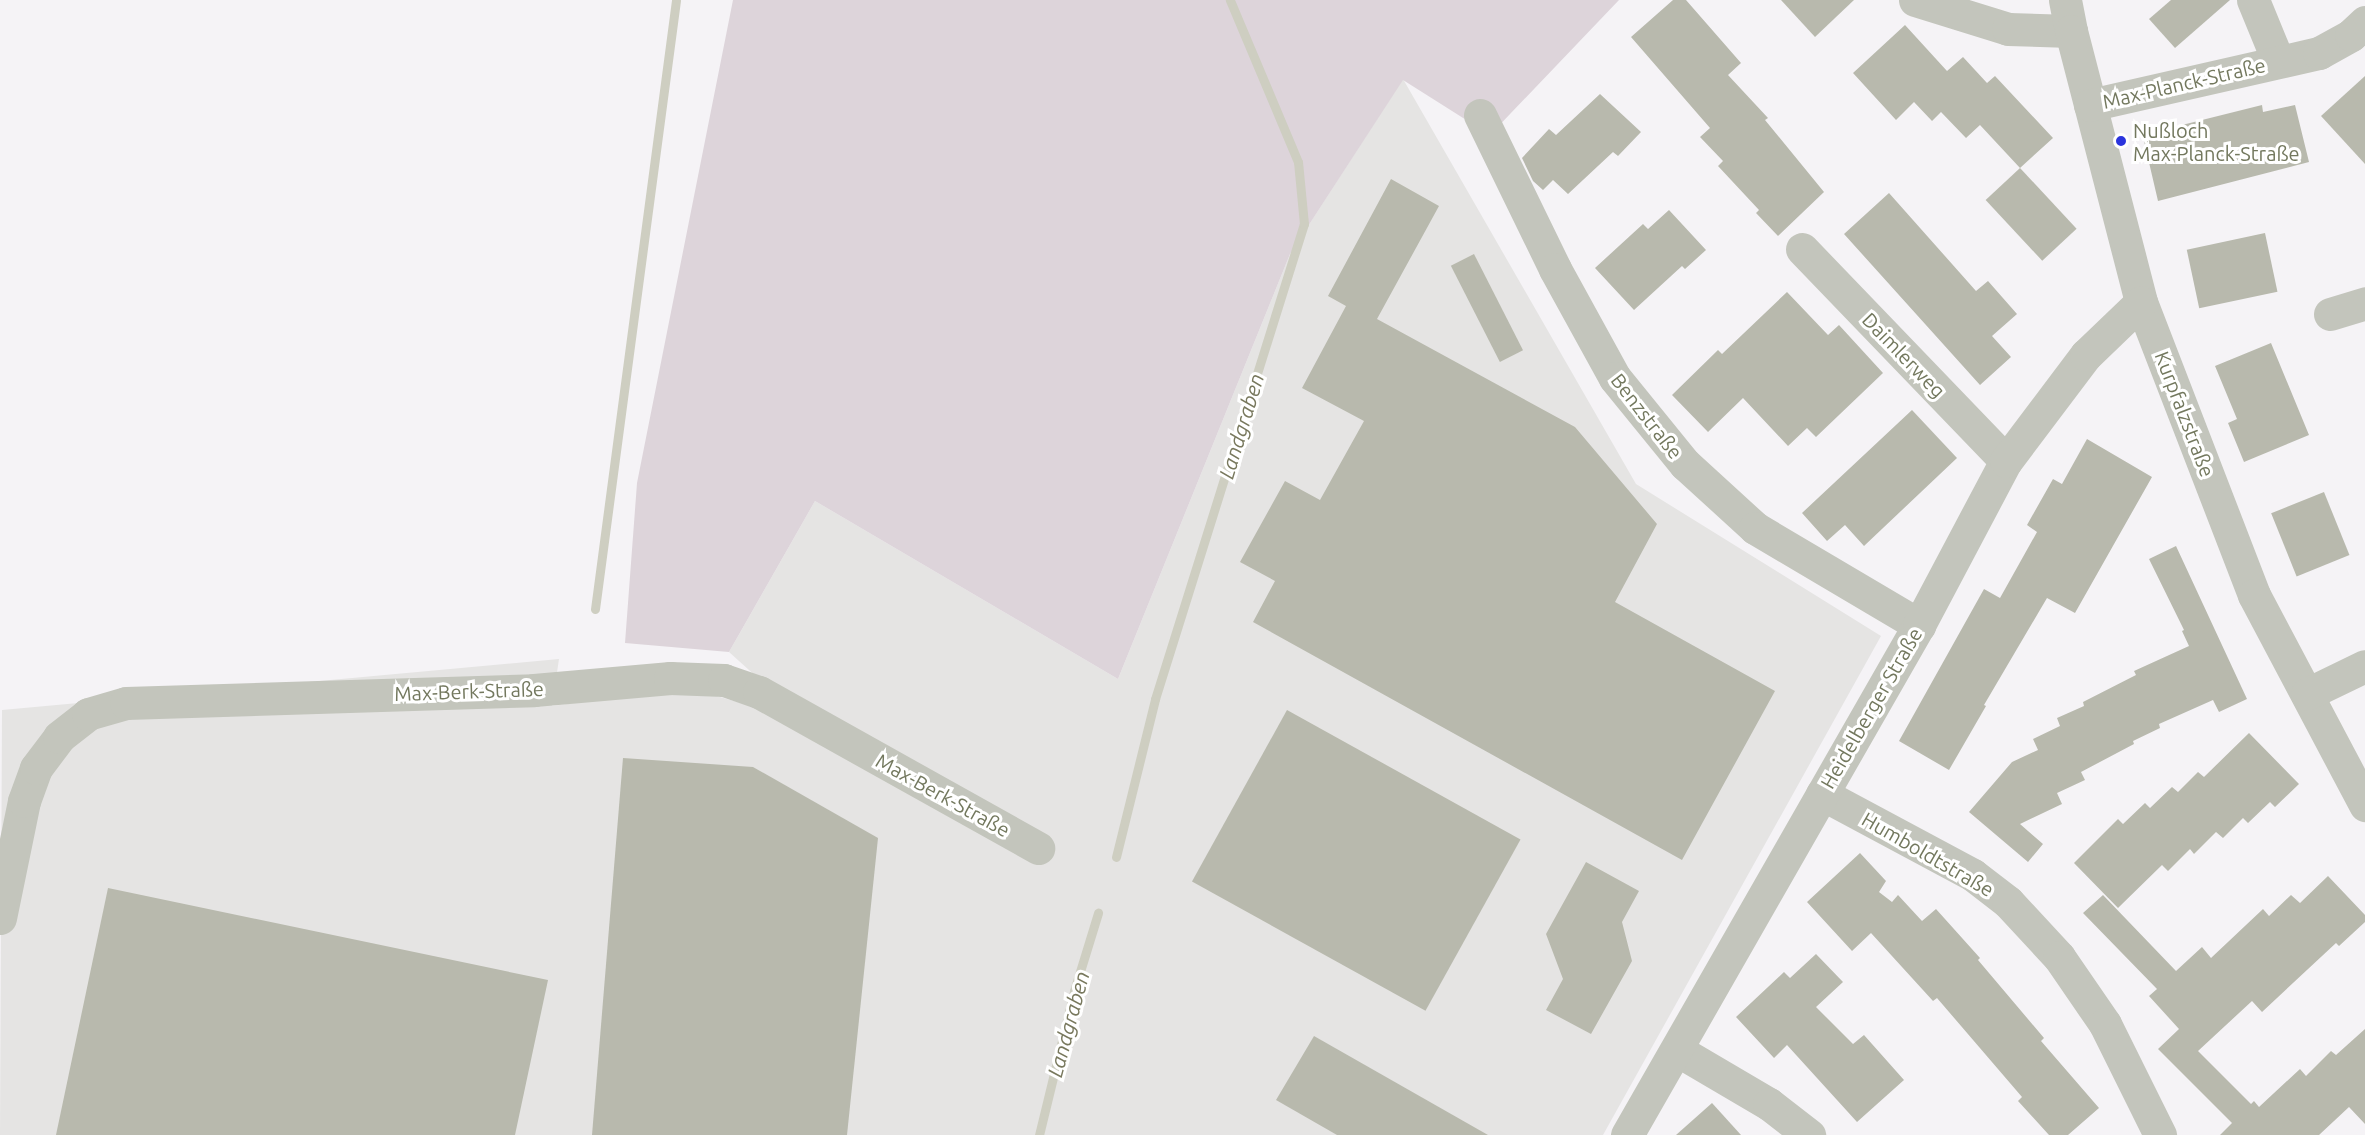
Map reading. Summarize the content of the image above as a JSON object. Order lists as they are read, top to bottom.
{
  "streets": {
    "street": [
      "Max-Planck-Straße",
      "Daimlerweg",
      "Kurpfalzstraße",
      "Benzstraße",
      "Max-Berk-Straße",
      "Heidelberger Straße",
      "Humboldtstraße"
    ]
  },
  "crossings": [
    ["Max-Planck-Straße", "Kurpfalzstraße"],
    ["Daimlerweg", "Heidelberger Straße"],
    ["Kurpfalzstraße", "Heidelberger Straße"],
    ["Benzstraße", "Heidelberger Straße"],
    ["Heidelberger Straße", "Humboldtstraße"]
  ],
  "water": ["Landgraben"],
  "places": ["Nußloch Max-Planck-Straße"]
}
